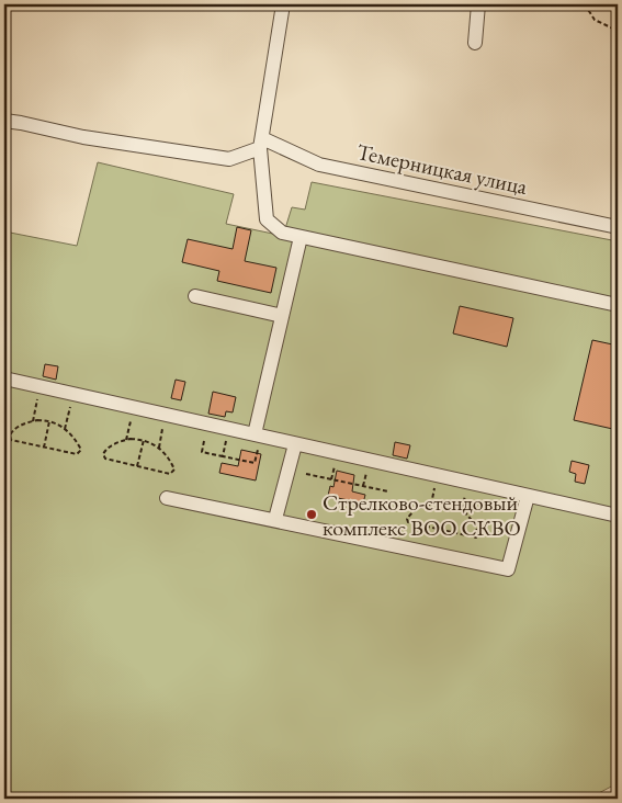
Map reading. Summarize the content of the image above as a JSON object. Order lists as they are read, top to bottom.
{
  "streets": {
    "street": ["Темерницкая улица"]
  },
  "places": ["Стрелково-стендовый комплекс ВОО СКВО"]
}
